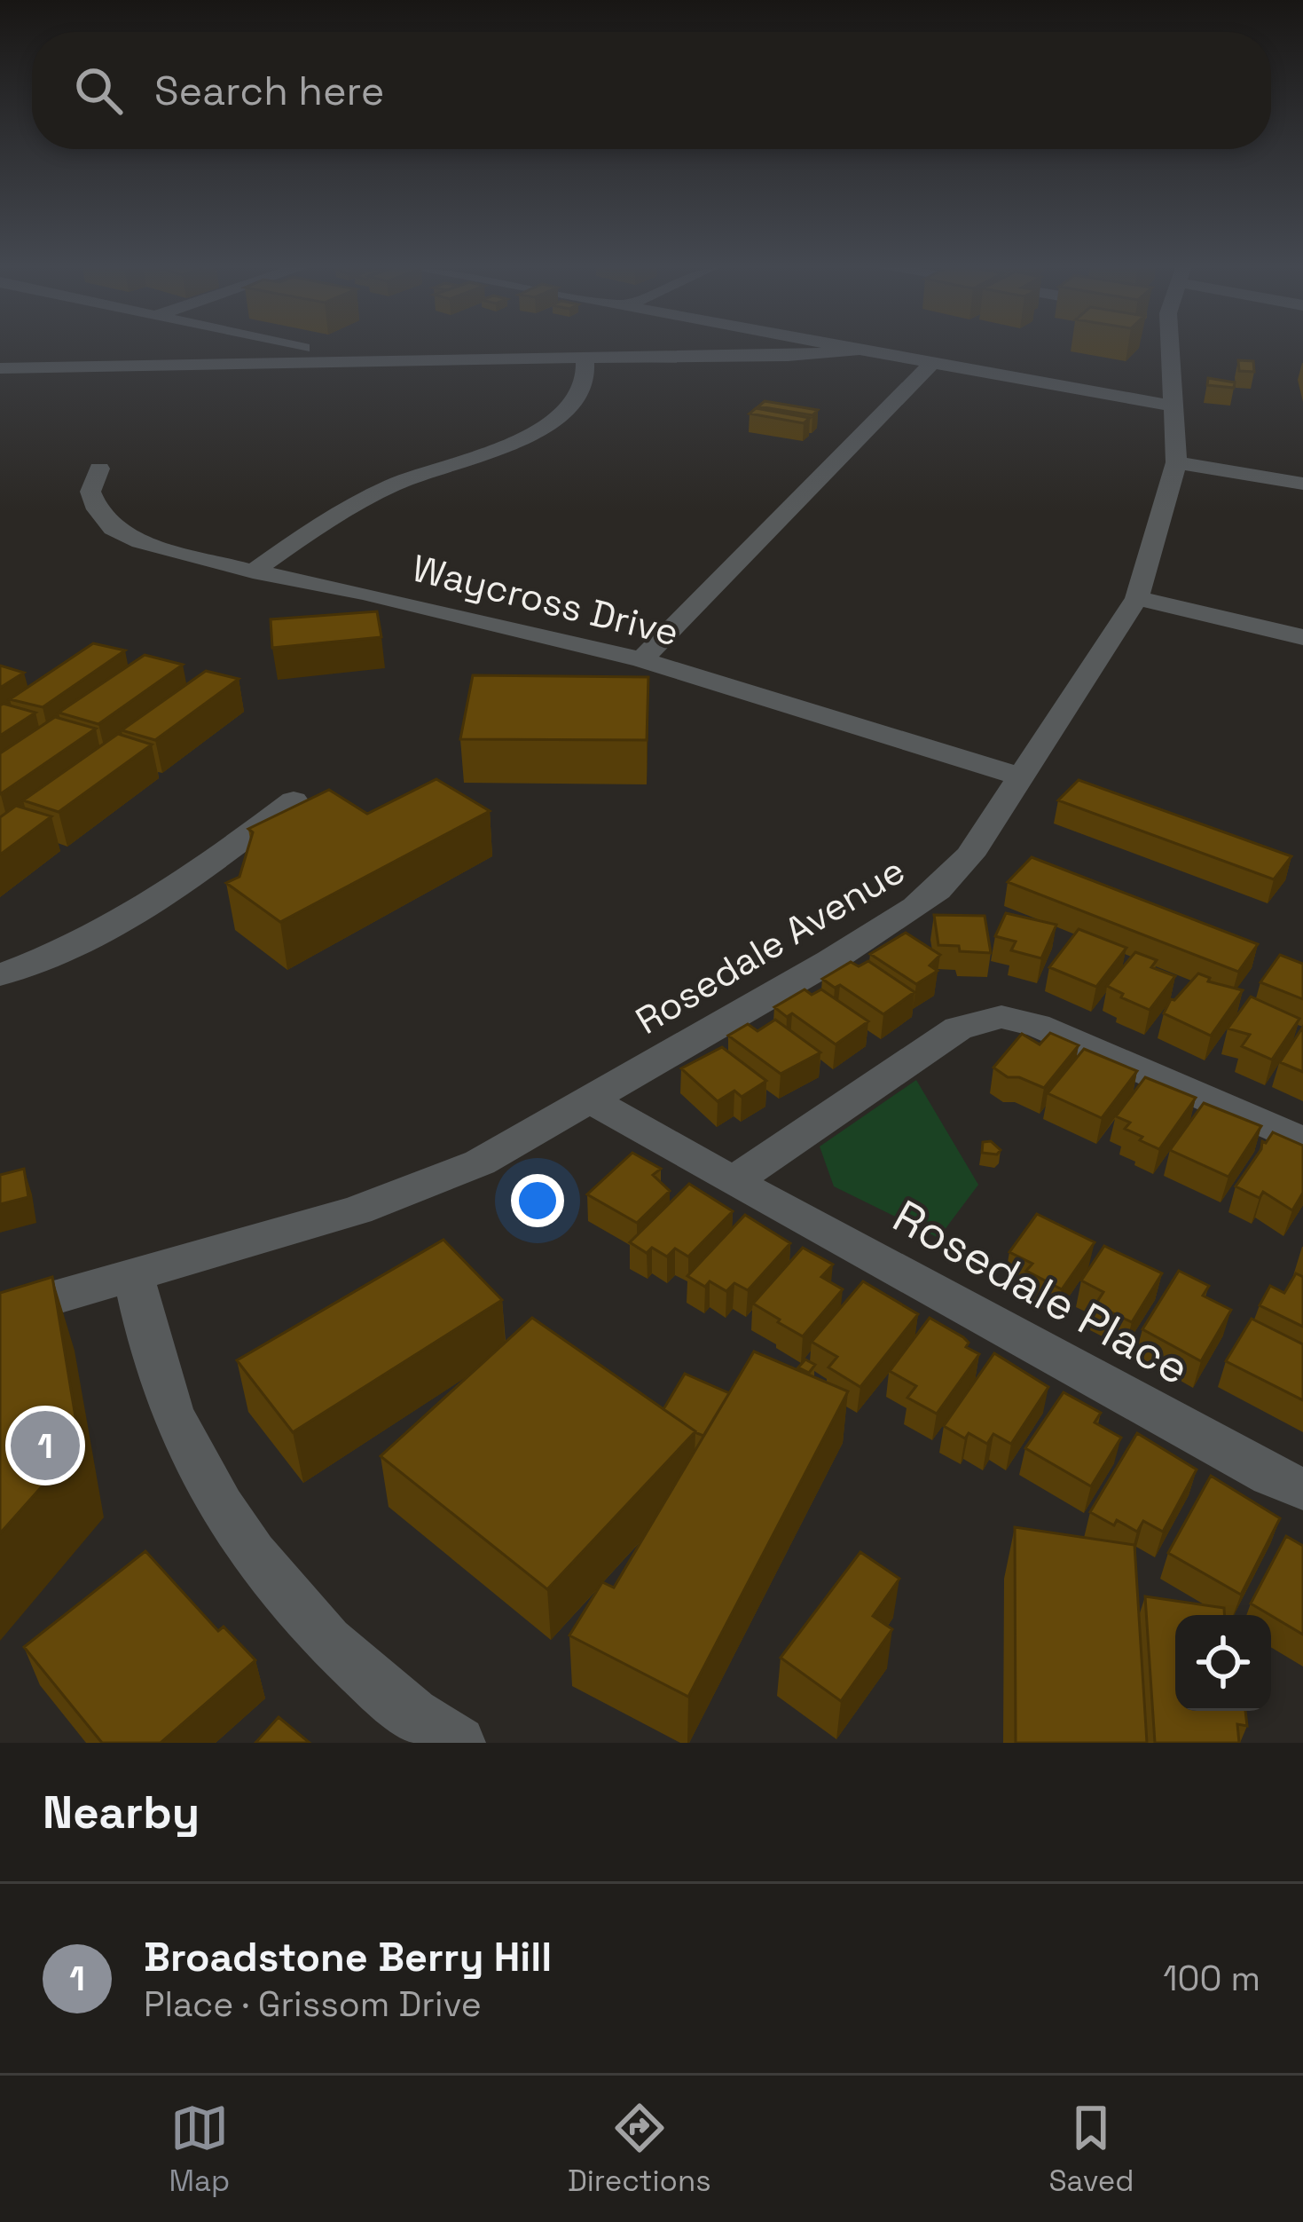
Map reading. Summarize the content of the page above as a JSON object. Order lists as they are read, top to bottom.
{
  "streets": {
    "street": ["Waycross Drive", "Rosedale Avenue", "Rosedale Place"]
  },
  "crossings": [
    ["Waycross Drive", "Rosedale Avenue"],
    ["Rosedale Avenue", "Rosedale Place"]
  ],
  "page": {
    "search": "Search here",
    "pins": "1",
    "heading": "Nearby",
    "list": [
      {
        "mark": "1",
        "name": "Broadstone Berry Hill",
        "note": "Place · Grissom Drive",
        "value": "100 m"
      }
    ],
    "nav": ["Map", "Directions", "Saved"]
  }
}
